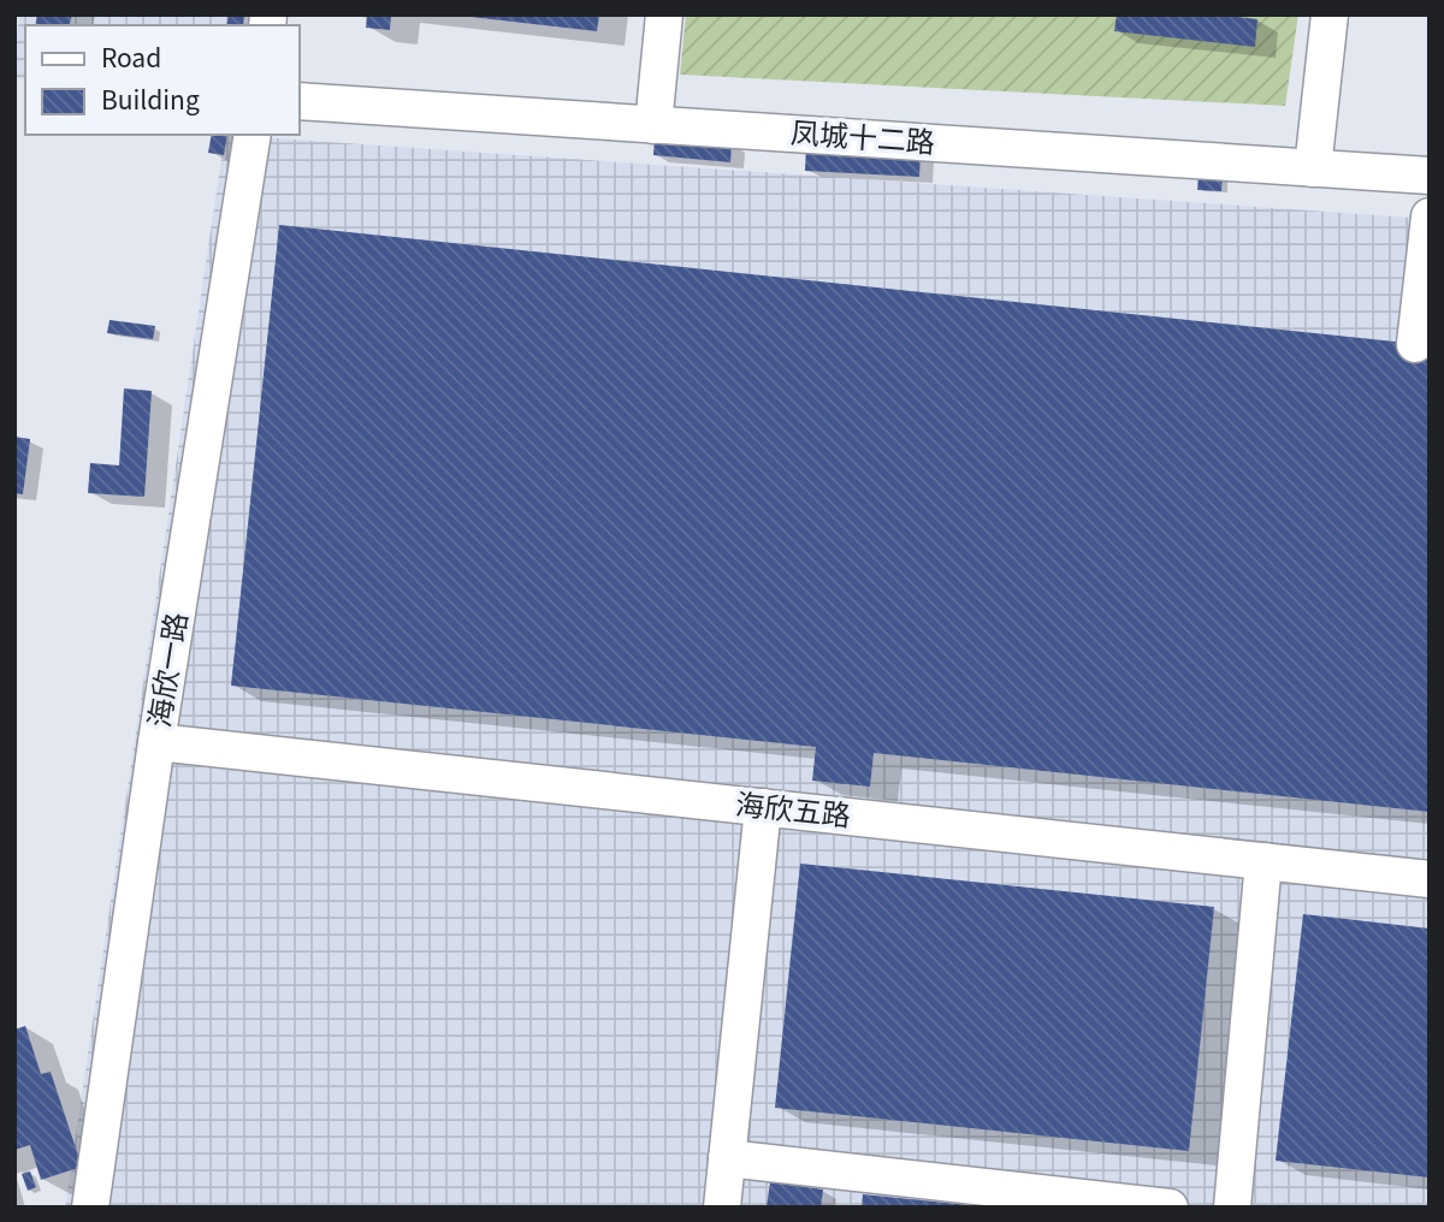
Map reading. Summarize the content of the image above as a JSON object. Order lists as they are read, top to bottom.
{
  "streets": {
    "street": ["凤城十二路", "海欣一路", "海欣五路"]
  },
  "crossings": [
    ["海欣一路", "海欣五路"]
  ],
  "legend": ["Road", "Building"]
}
